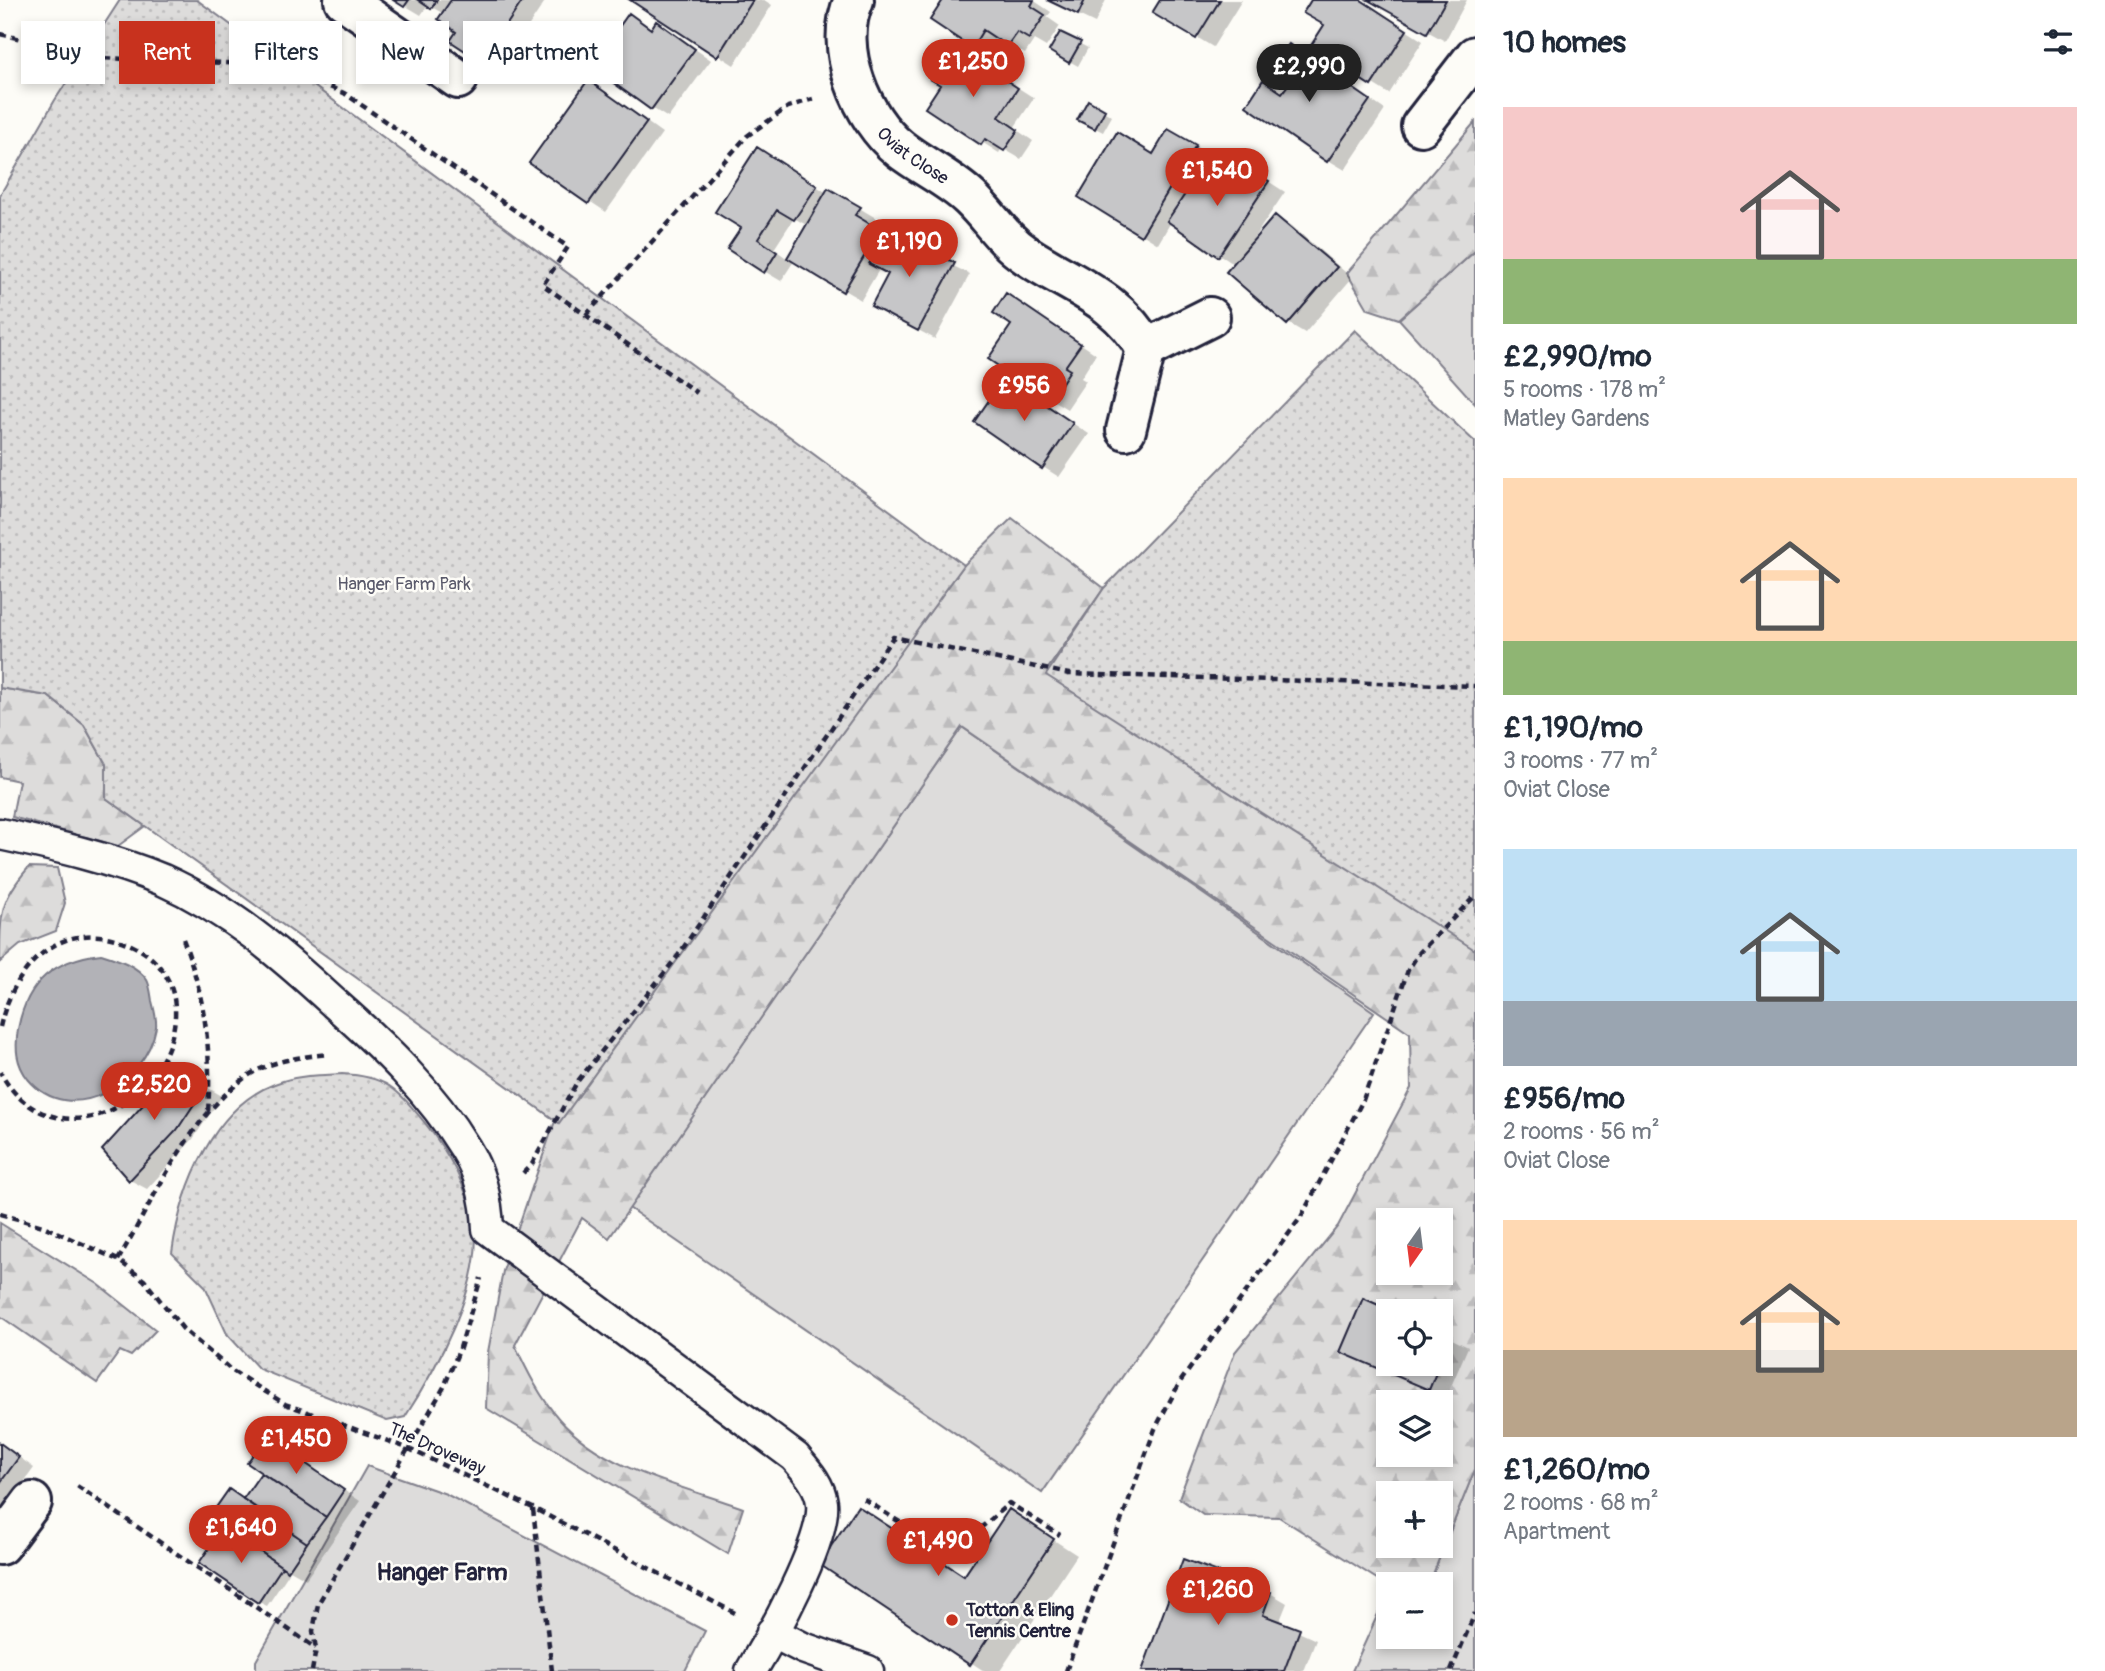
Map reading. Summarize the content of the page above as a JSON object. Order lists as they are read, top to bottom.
{
  "streets": {
    "street": ["Oviat Close"],
    "path": ["The Droveway"]
  },
  "districts": ["Hanger Farm"],
  "parks": ["Hanger Farm Park"],
  "places": ["Totton & Eling Tennis Centre"],
  "north": "bottom",
  "page": {
    "heading": "10 homes",
    "chip": [
      "Buy",
      "Rent",
      "Filters",
      "New",
      "Apartment"
    ],
    "price": [
      "£1,250",
      "£2,990",
      "£1,540",
      "£1,190",
      "£956",
      "£2,520",
      "£1,450",
      "£1,640",
      "£1,490",
      "£1,260"
    ],
    "list": [
      {
        "name": "£2,990/mo",
        "note": "5 rooms · 178 m² · Matley Gardens"
      },
      {
        "name": "£1,190/mo",
        "note": "3 rooms · 77 m² · Oviat Close"
      },
      {
        "name": "£956/mo",
        "note": "2 rooms · 56 m² · Oviat Close"
      },
      {
        "name": "£1,260/mo",
        "note": "2 rooms · 68 m² · Apartment"
      }
    ],
    "map_buttons": ["+", "−"]
  }
}
